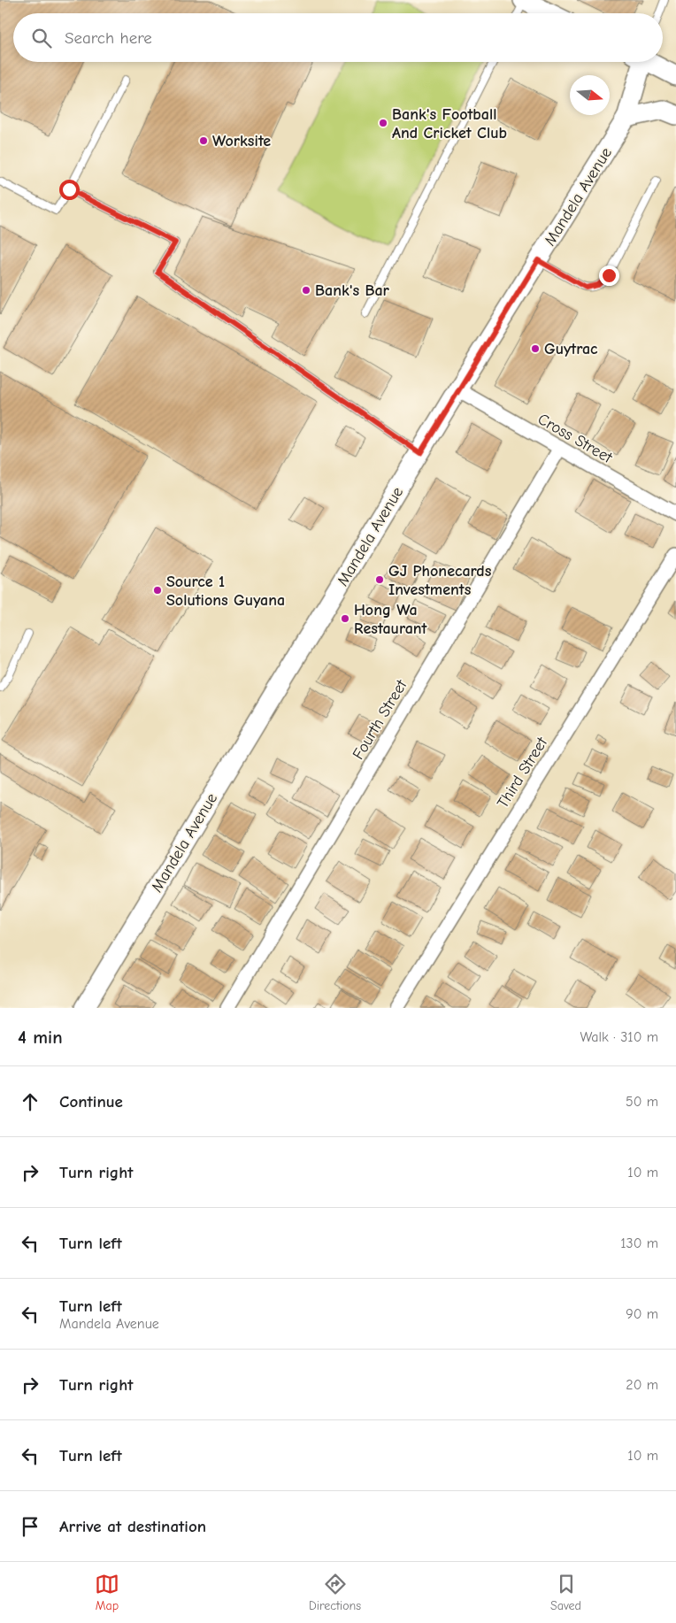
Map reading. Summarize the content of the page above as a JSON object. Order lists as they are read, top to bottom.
{
  "streets": {
    "main road": ["Mandela Avenue"],
    "street": ["Cross Street", "Fourth Street", "Third Street"]
  },
  "crossings": [
    ["Mandela Avenue", "Cross Street"],
    ["Cross Street", "Fourth Street"]
  ],
  "places": [
    "Bank's Football And Cricket Club",
    "Worksite",
    "Bank's Bar",
    "Guytrac",
    "GJ Phonecards Investments",
    "Source 1 Solutions Guyana",
    "Hong Wa Restaurant"
  ],
  "north": "right",
  "page": {
    "search": "Search here",
    "heading": ["4 min", "Walk · 310 m"],
    "list": [
      ["Continue", "50 m"],
      ["Turn right", "10 m"],
      ["Turn left", "130 m"],
      ["Turn left", "Mandela Avenue", "90 m"],
      ["Turn right", "20 m"],
      ["Turn left", "10 m"],
      "Arrive at destination"
    ],
    "nav": ["Map", "Directions", "Saved"]
  }
}
